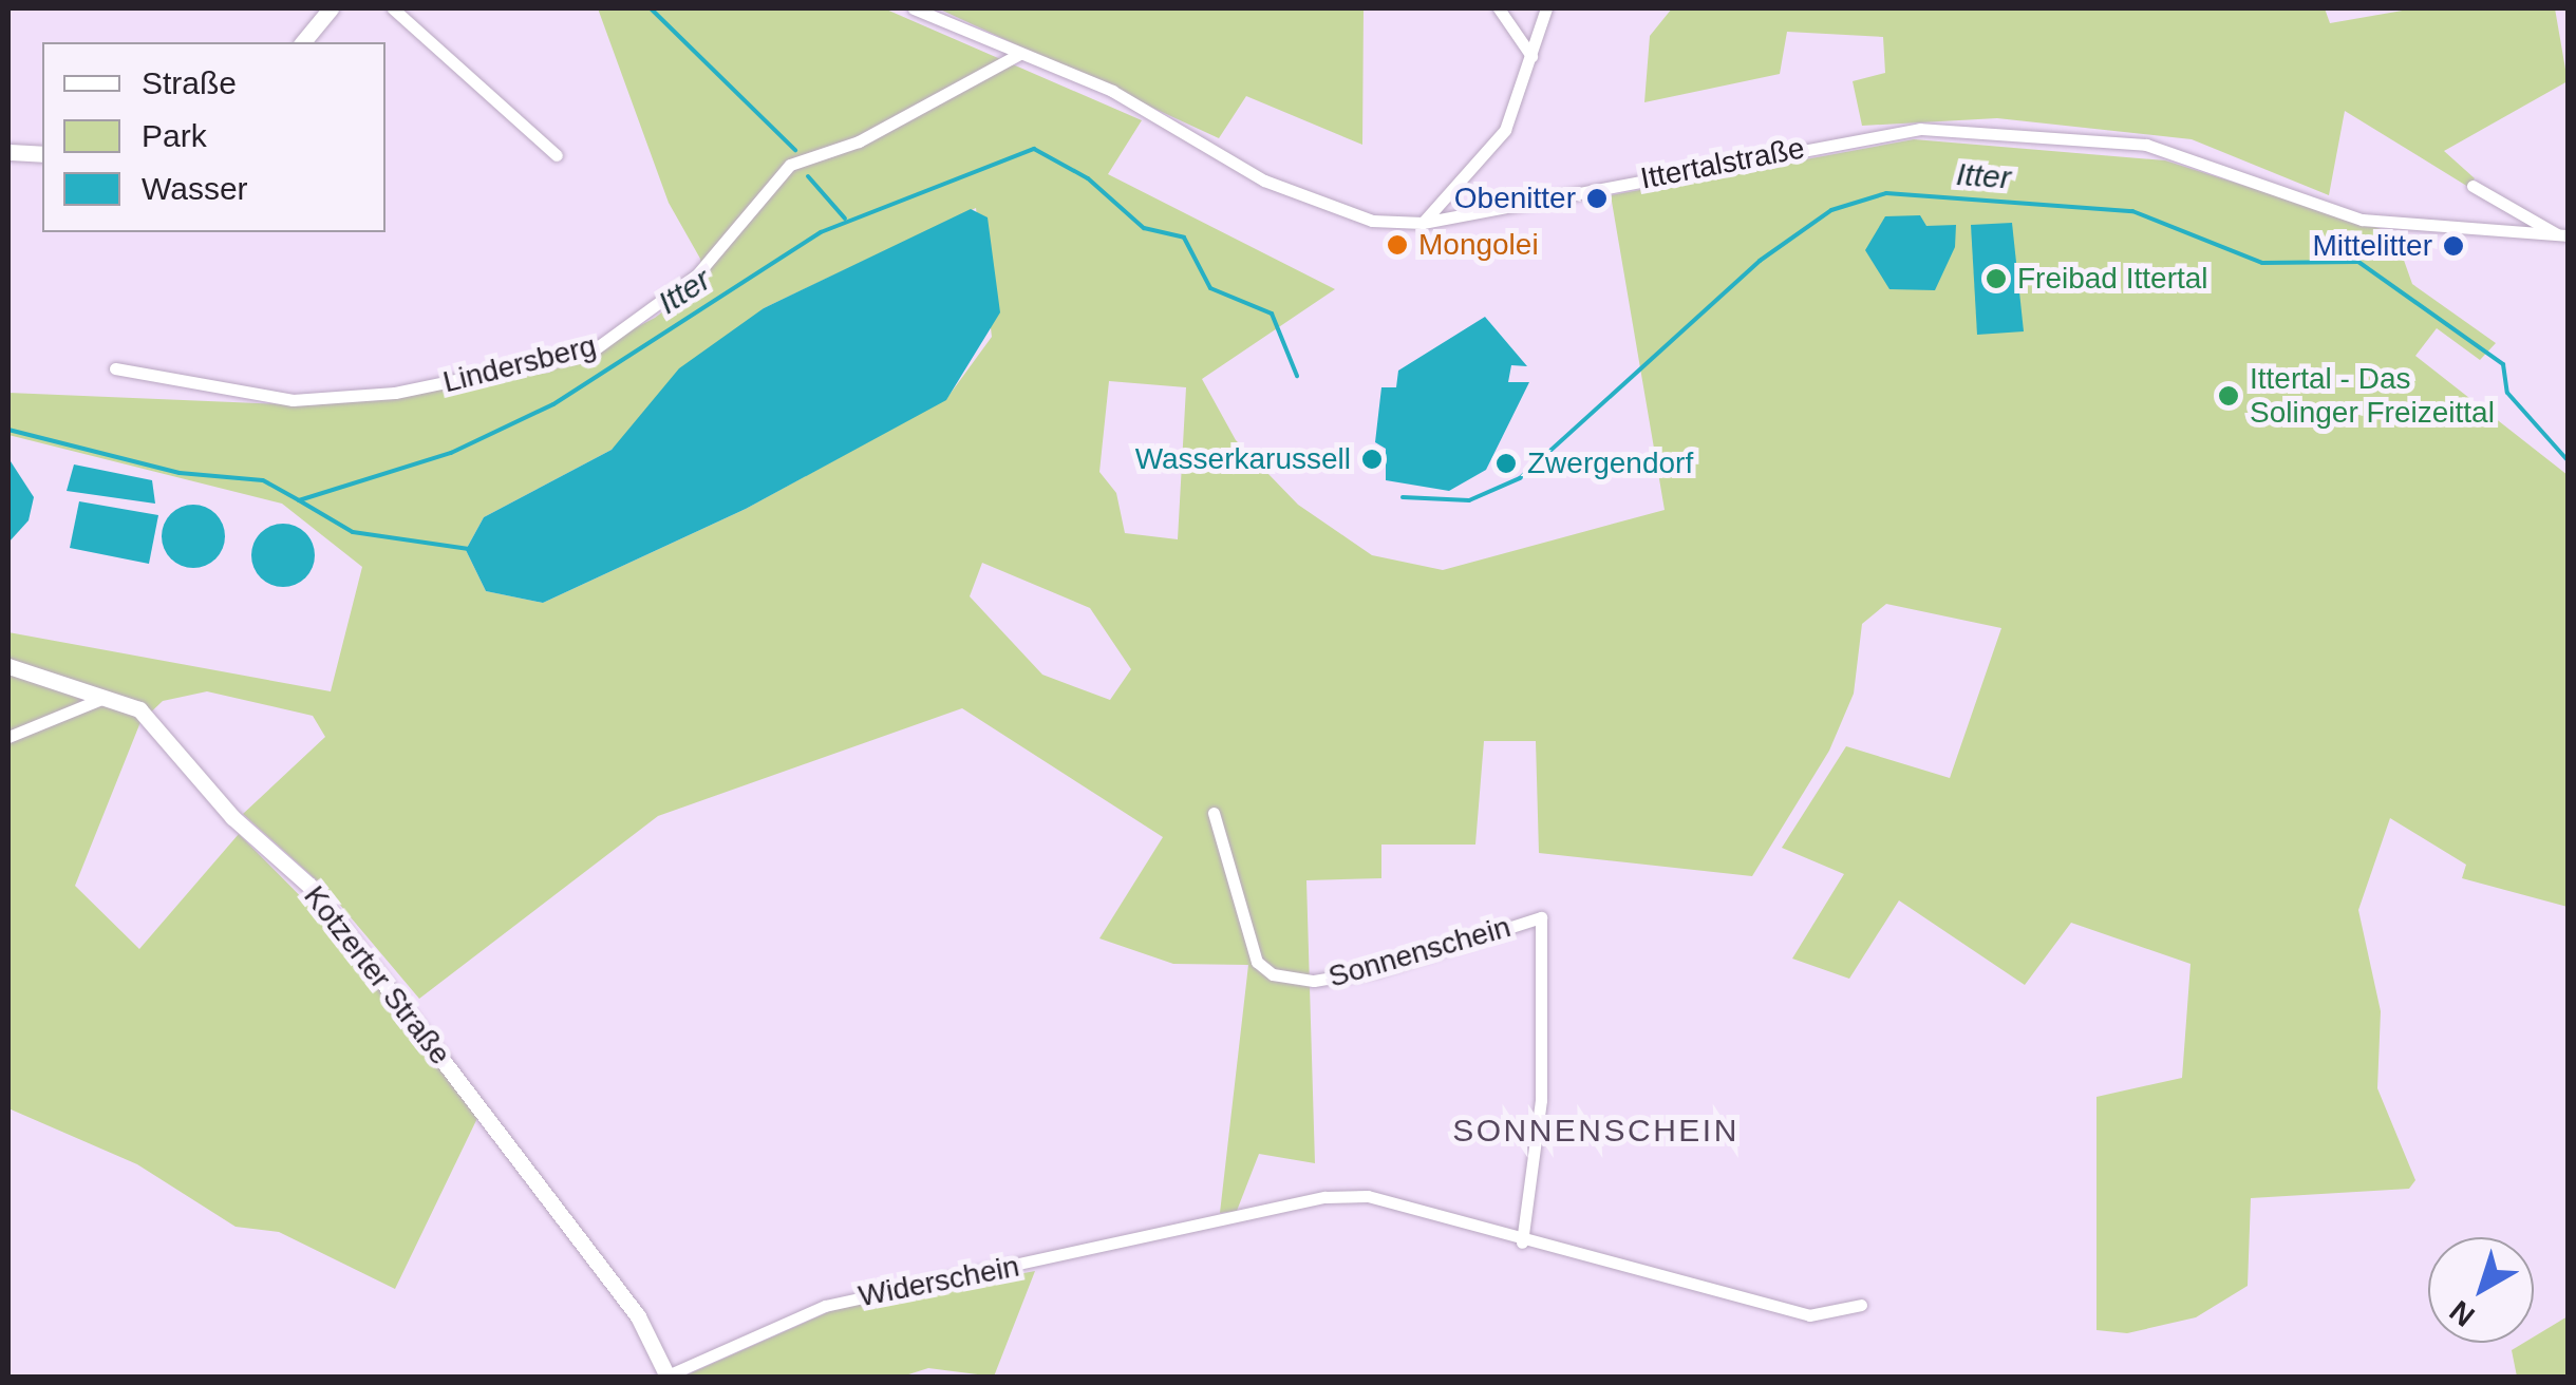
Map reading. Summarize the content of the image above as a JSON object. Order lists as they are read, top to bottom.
{
  "streets": {
    "street": [
      "Ittertalstraße",
      "Lindersberg",
      "Sonnenschein",
      "Kotzerter Straße",
      "Widerschein"
    ]
  },
  "crossings": [
    ["Ittertalstraße", "Lindersberg"],
    ["Sonnenschein", "Widerschein"],
    ["Kotzerter Straße", "Widerschein"]
  ],
  "districts": ["SONNENSCHEIN"],
  "water": ["Itter"],
  "places": [
    "Obenitter",
    "Mongolei",
    "Mittelitter",
    "Freibad Ittertal",
    "Ittertal - Das Solinger Freizeittal",
    "Wasserkarussell",
    "Zwergendorf"
  ],
  "legend": ["Straße", "Park", "Wasser"],
  "north": "bottom left"
}
